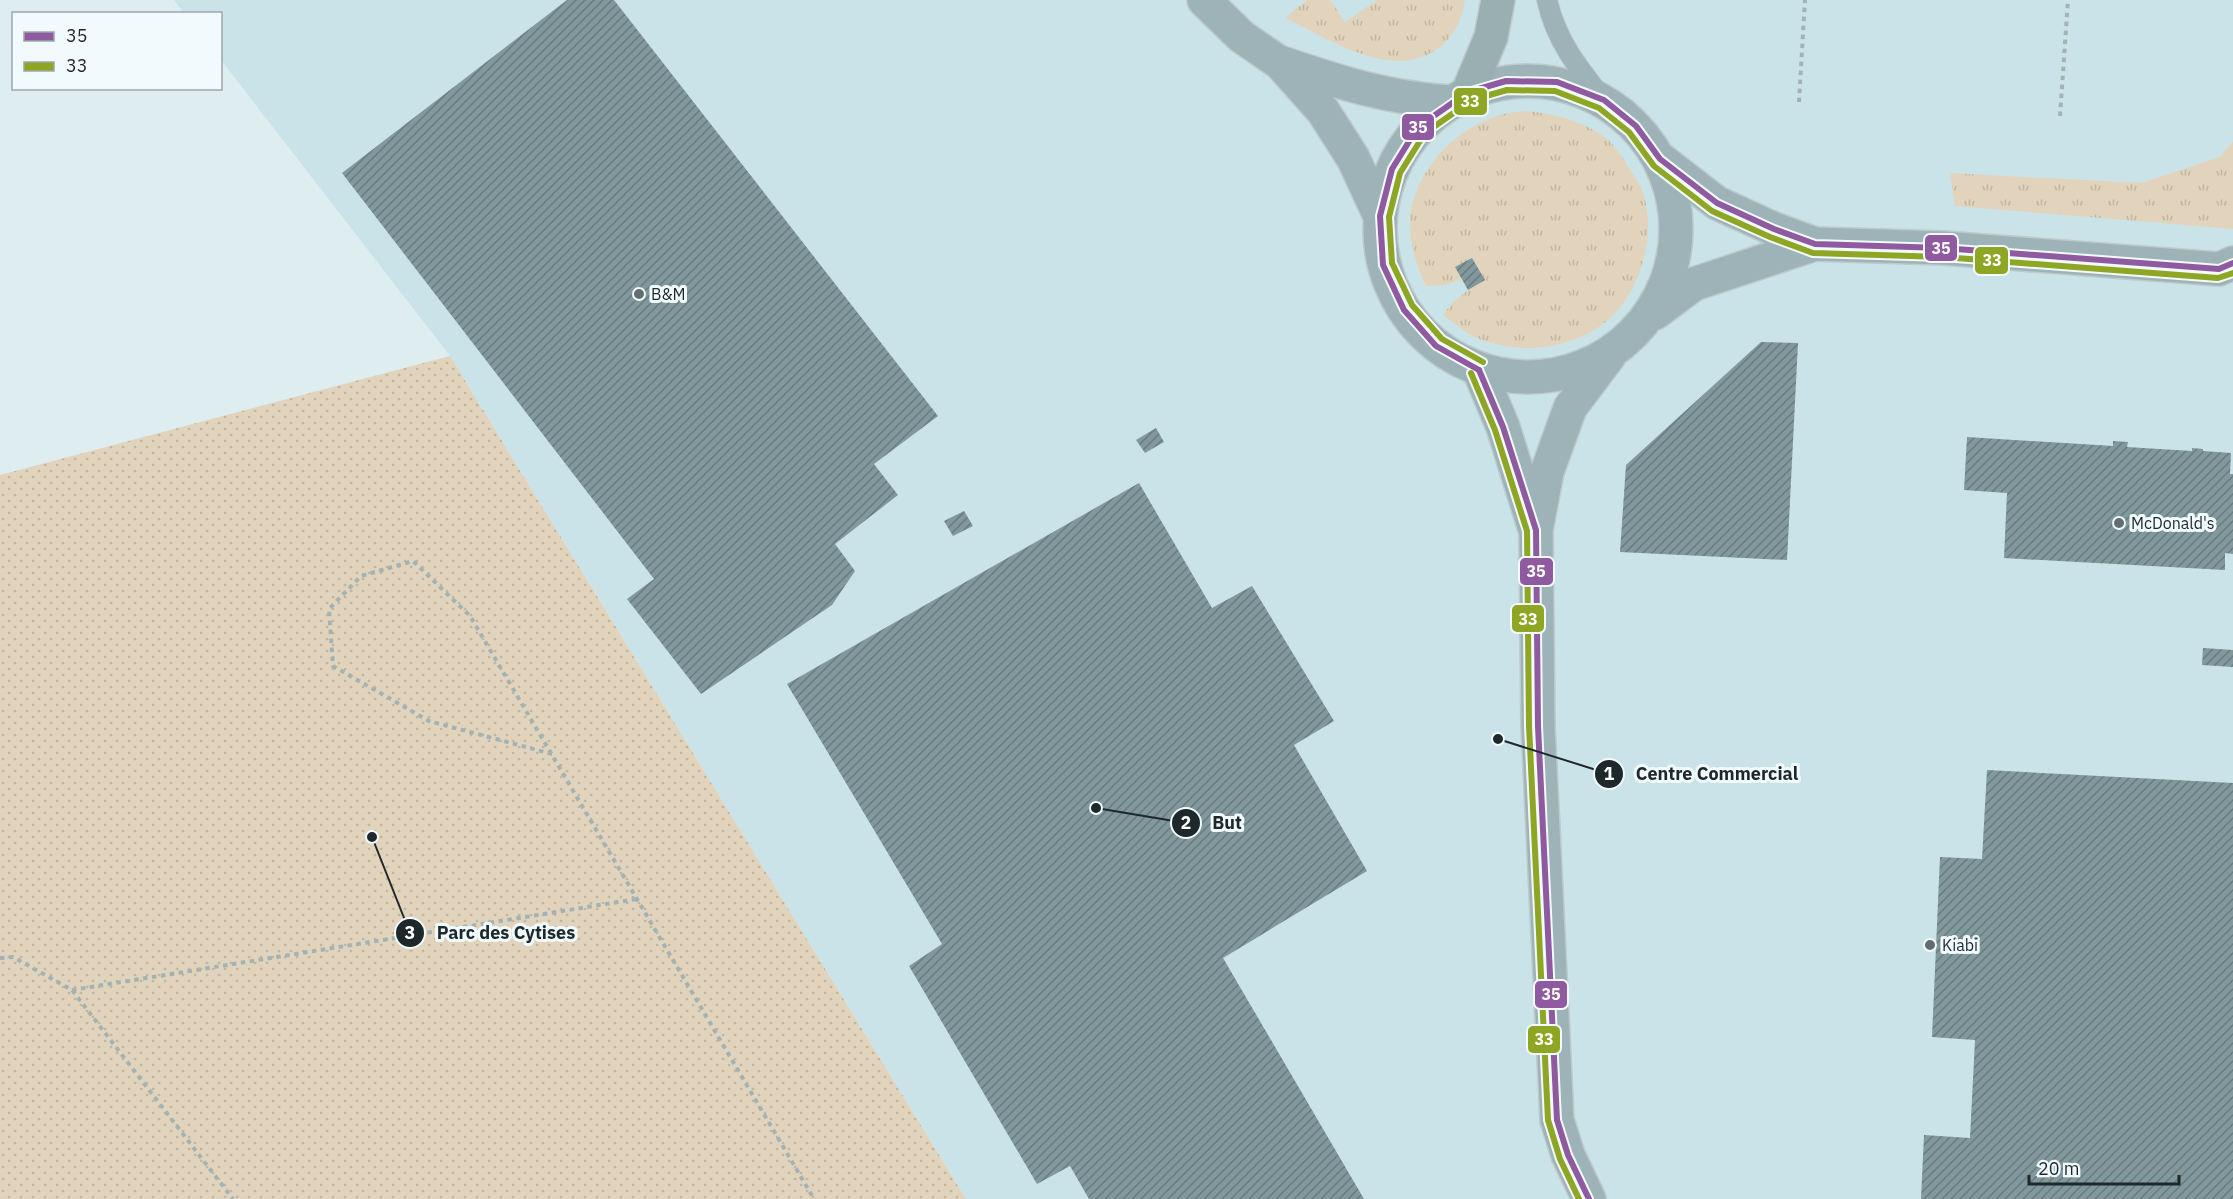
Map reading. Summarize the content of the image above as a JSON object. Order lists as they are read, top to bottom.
{
  "places": [
    "B&M",
    "McDonald's",
    "Centre Commercial",
    "But",
    "Parc des Cytises",
    "Kiabi"
  ],
  "lines": ["transit line 35", "transit line 33"],
  "legend": ["35", "33"],
  "scale_bar": "20 m"
}
